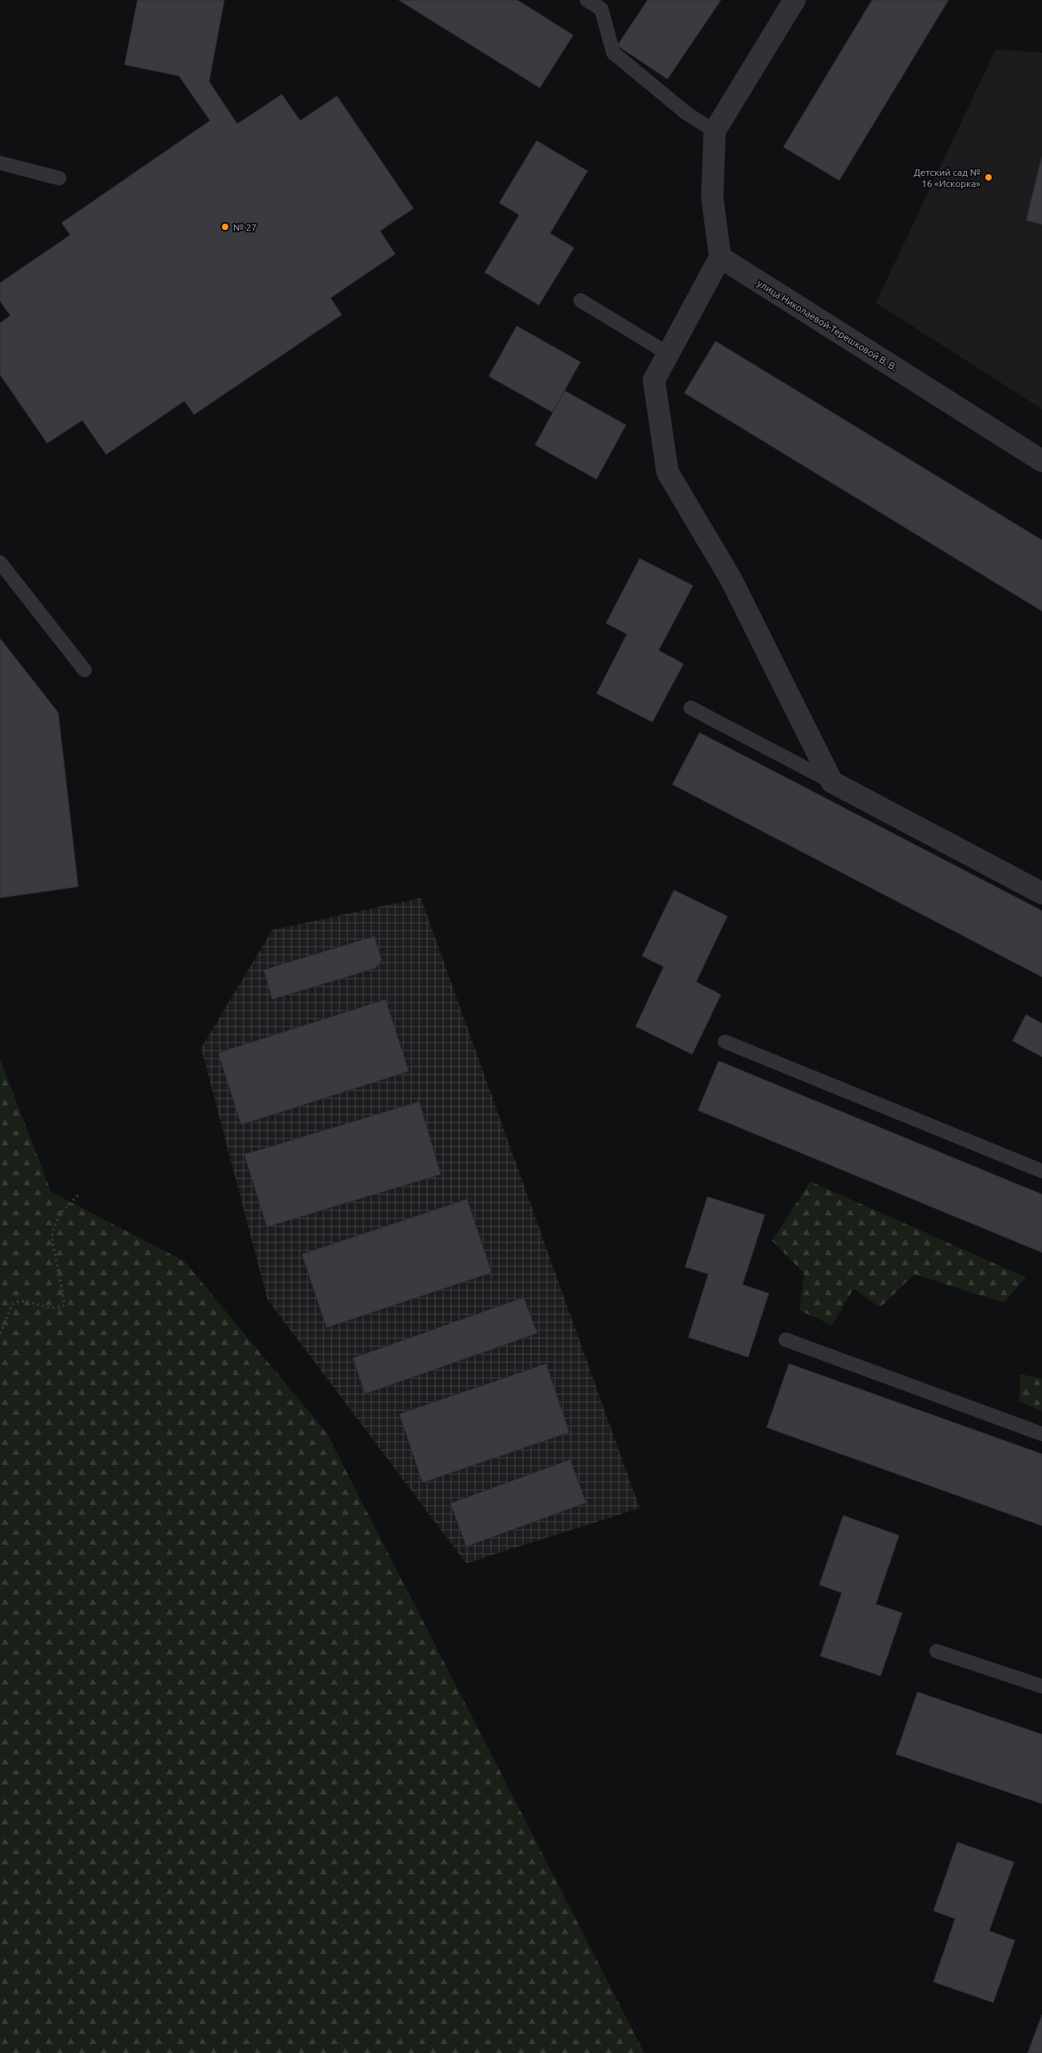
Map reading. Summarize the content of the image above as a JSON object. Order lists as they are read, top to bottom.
{
  "streets": {
    "street": ["улица Николаевой-Терешковой В. В."]
  },
  "places": ["Детский сад № 16 «Искорка»", "№ 27"]
}
